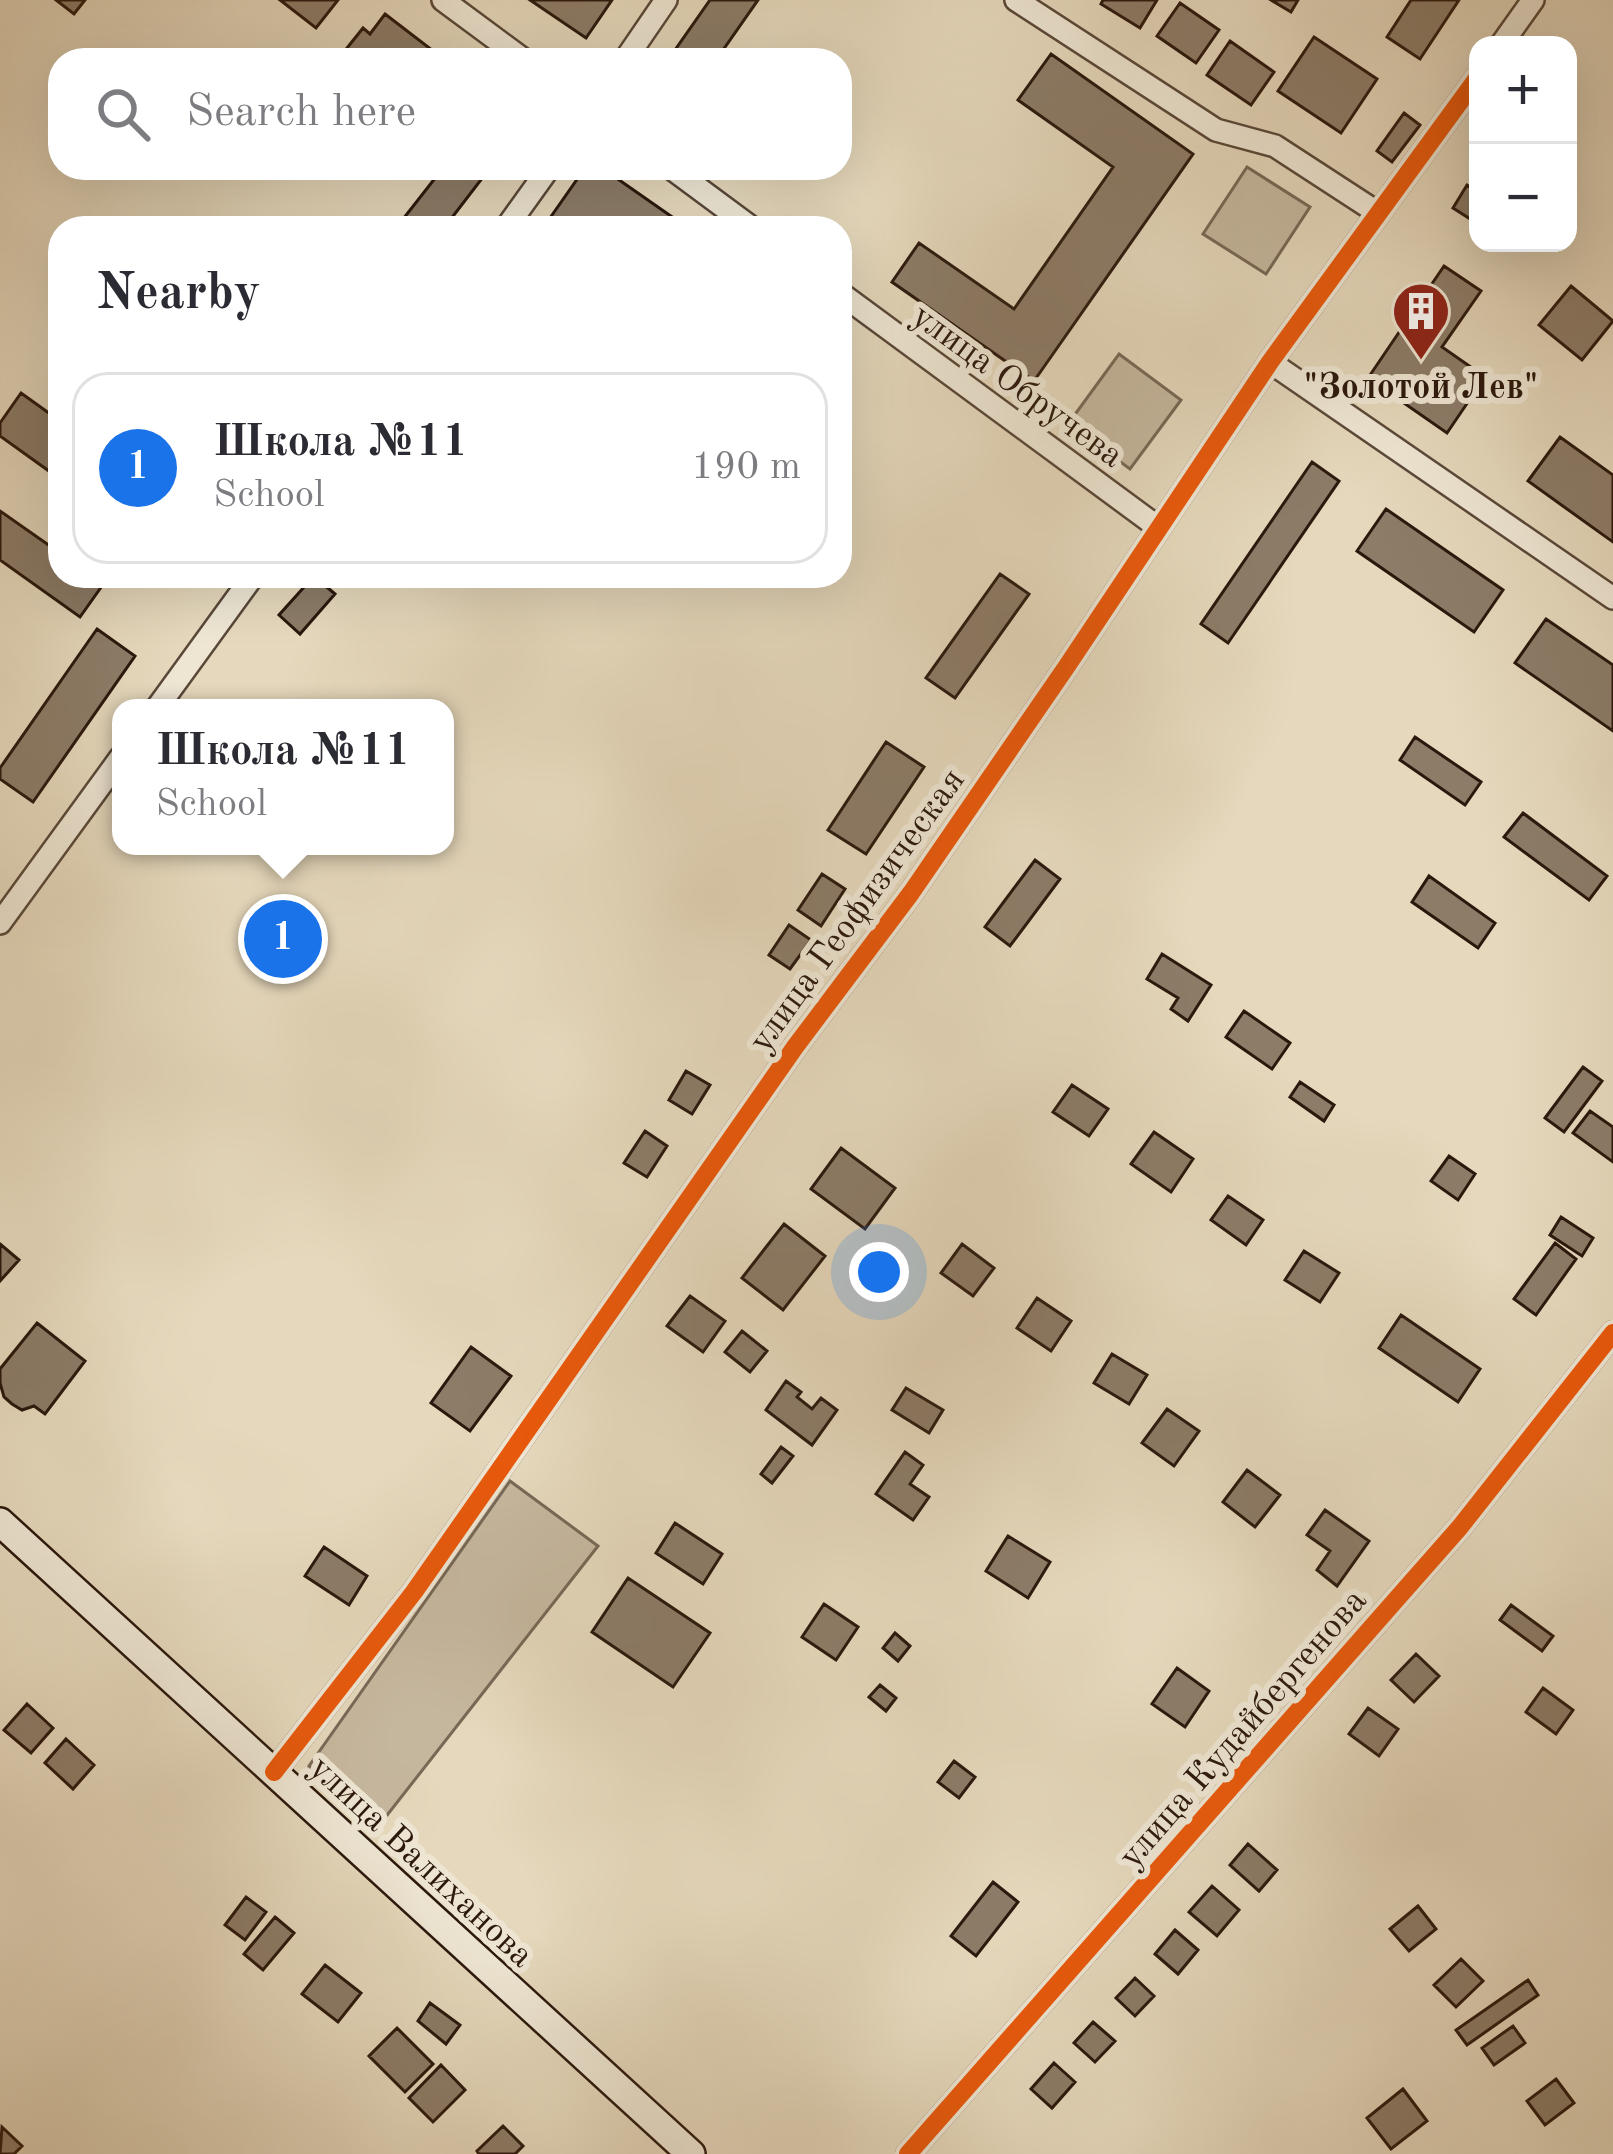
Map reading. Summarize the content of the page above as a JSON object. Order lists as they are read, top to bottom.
{
  "streets": {
    "main road": ["улица Валиханова"],
    "street": ["улица Обручева", "улица Геофизическая", "улица Кудайбергенова"]
  },
  "crossings": [
    ["улица Обручева", "улица Геофизическая"],
    ["улица Геофизическая", "улица Валиханова"]
  ],
  "places": {
    "building": ["\"Золотой Лев\""]
  },
  "page": {
    "map_buttons": ["+", "−"],
    "search": "Search here",
    "heading": "Nearby",
    "list": [
      {
        "mark": "1",
        "name": "Школа №11",
        "note": "School",
        "value": "190 m"
      }
    ],
    "popup": ["Школа №11", "School"],
    "pins": "1"
  }
}
